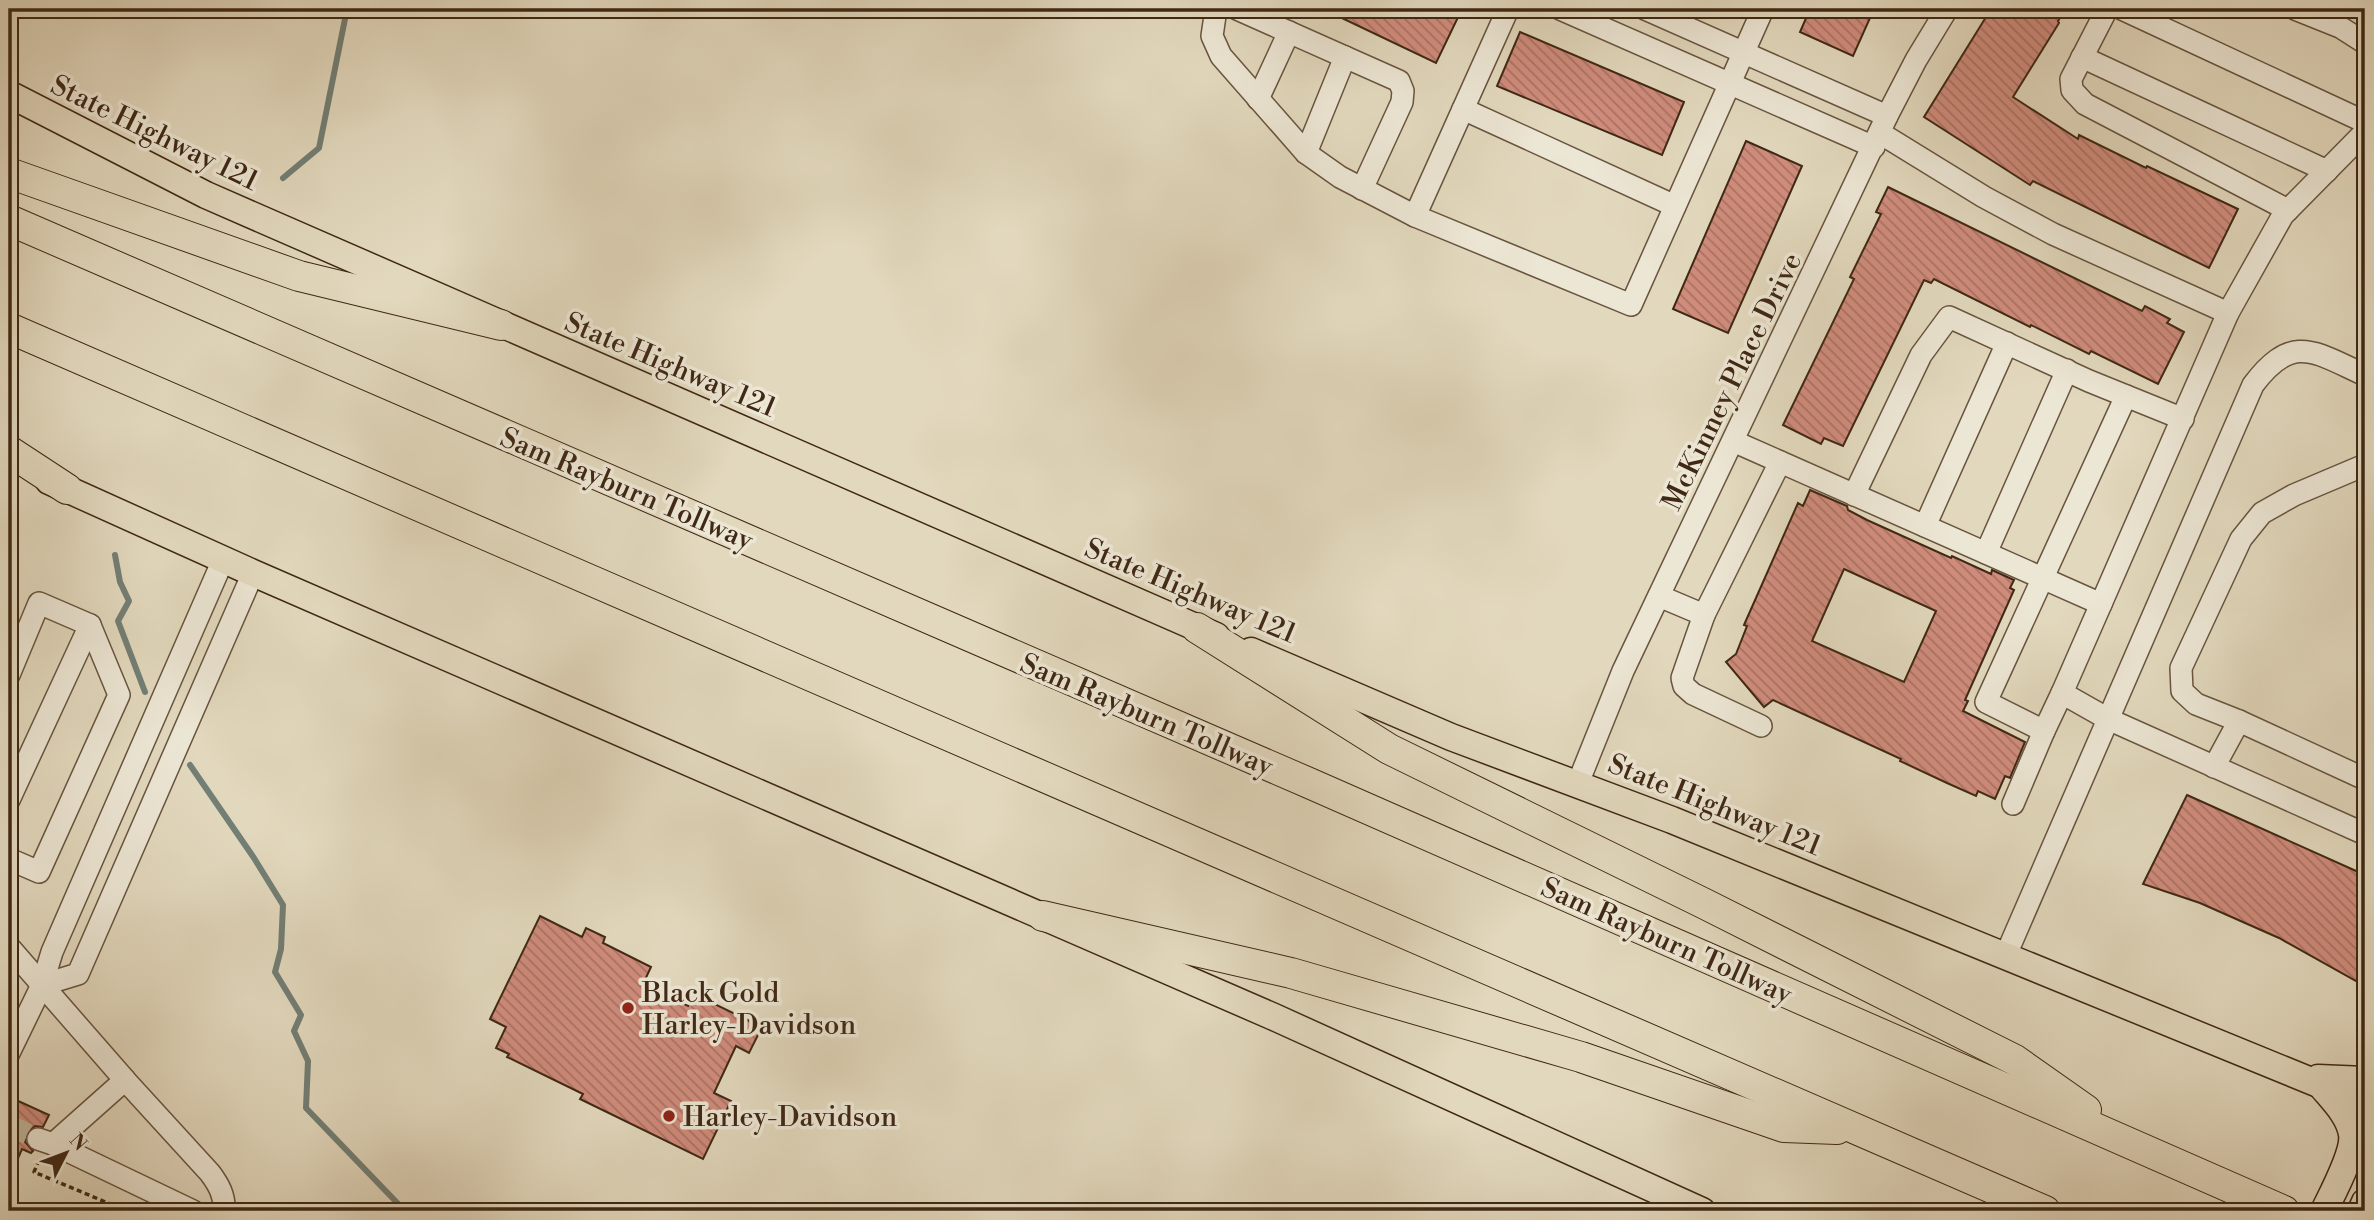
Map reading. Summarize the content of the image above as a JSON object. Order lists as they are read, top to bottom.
{
  "streets": {
    "highway": ["Sam Rayburn Tollway"],
    "main road": ["State Highway 121"],
    "street": ["McKinney Place Drive"]
  },
  "crossings": [
    ["State Highway 121", "McKinney Place Drive"]
  ],
  "places": ["Black Gold Harley-Davidson", "Harley-Davidson"],
  "north": "top right"
}
